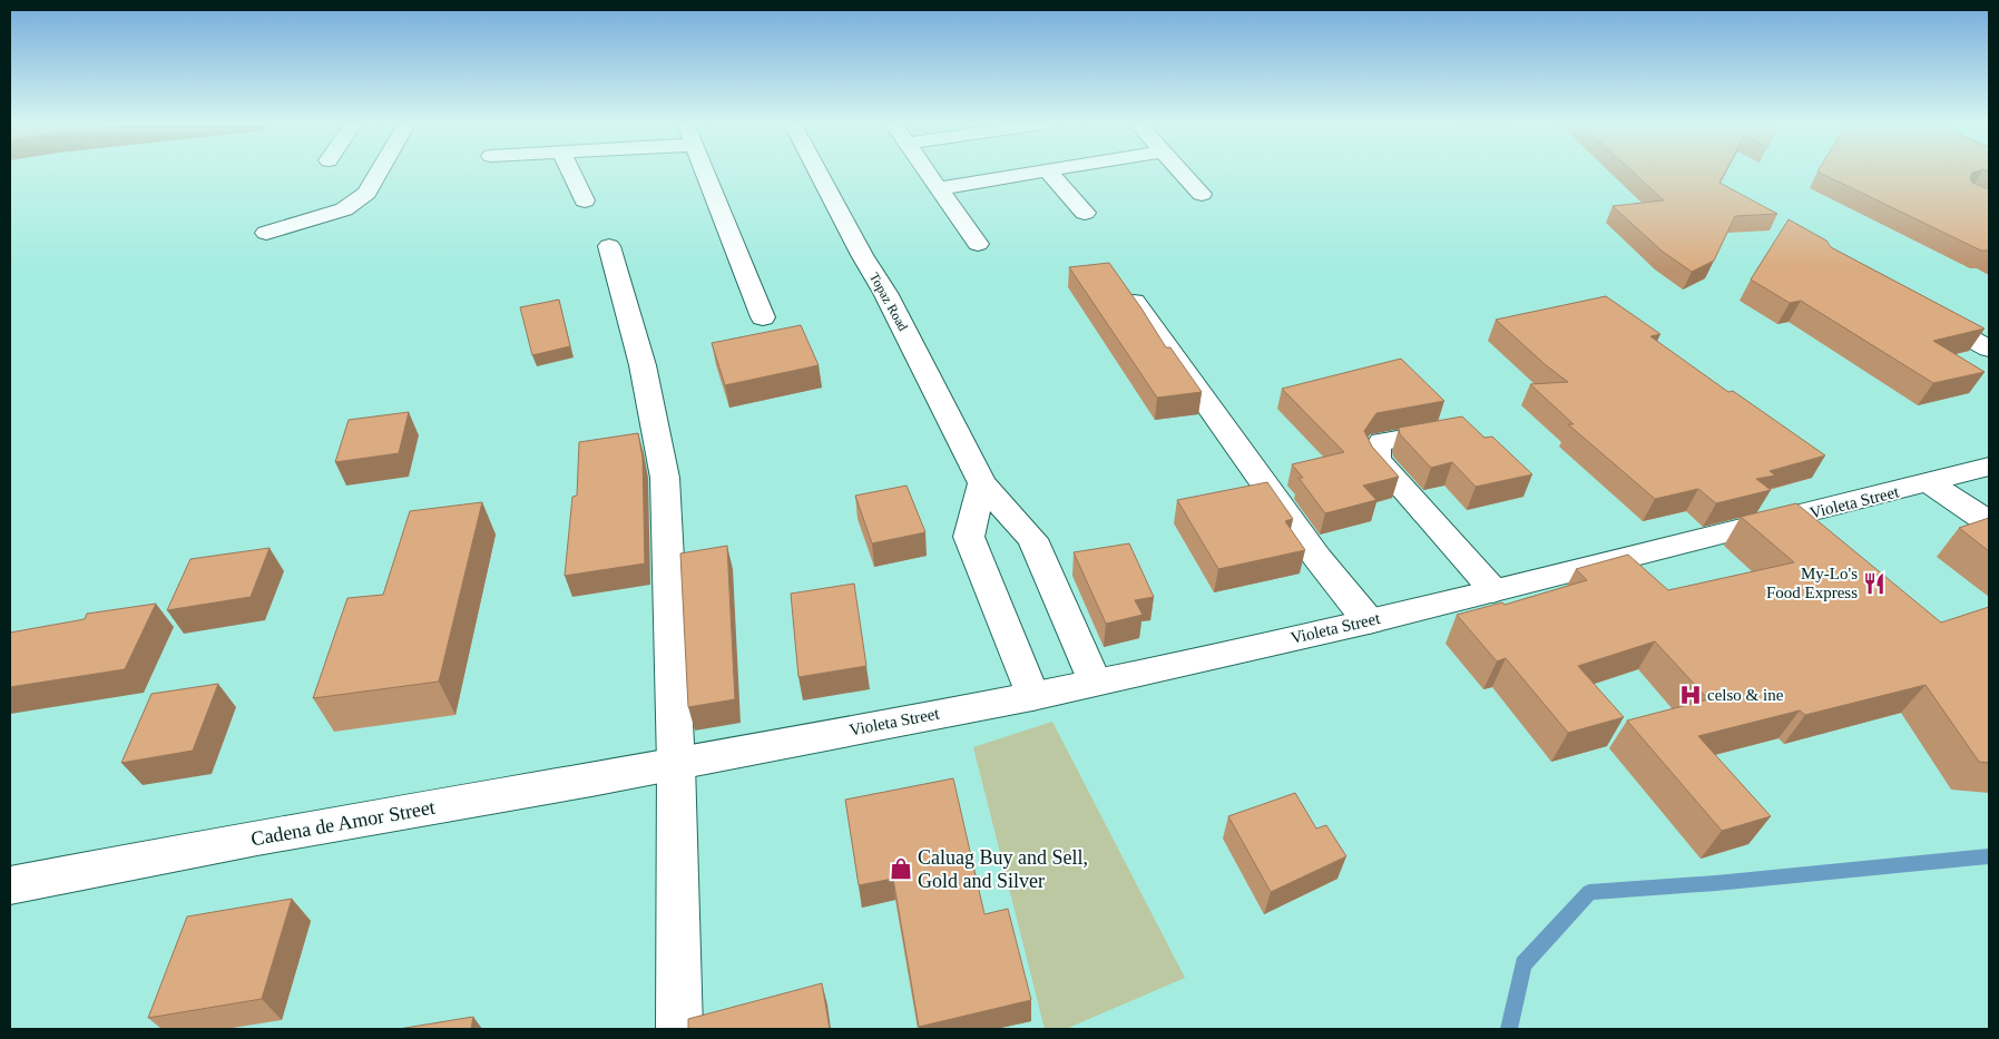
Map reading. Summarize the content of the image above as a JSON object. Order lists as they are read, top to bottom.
{
  "streets": {
    "street": ["Topaz Road", "Violeta Street", "Cadena de Amor Street"]
  },
  "crossings": [
    ["Topaz Road", "Violeta Street"],
    ["Violeta Street", "Cadena de Amor Street"]
  ],
  "places": {
    "restaurant": ["My-Lo's Food Express"],
    "hospital": ["celso & ine"],
    "shop": ["Caluag Buy and Sell, Gold and Silver"]
  }
}
